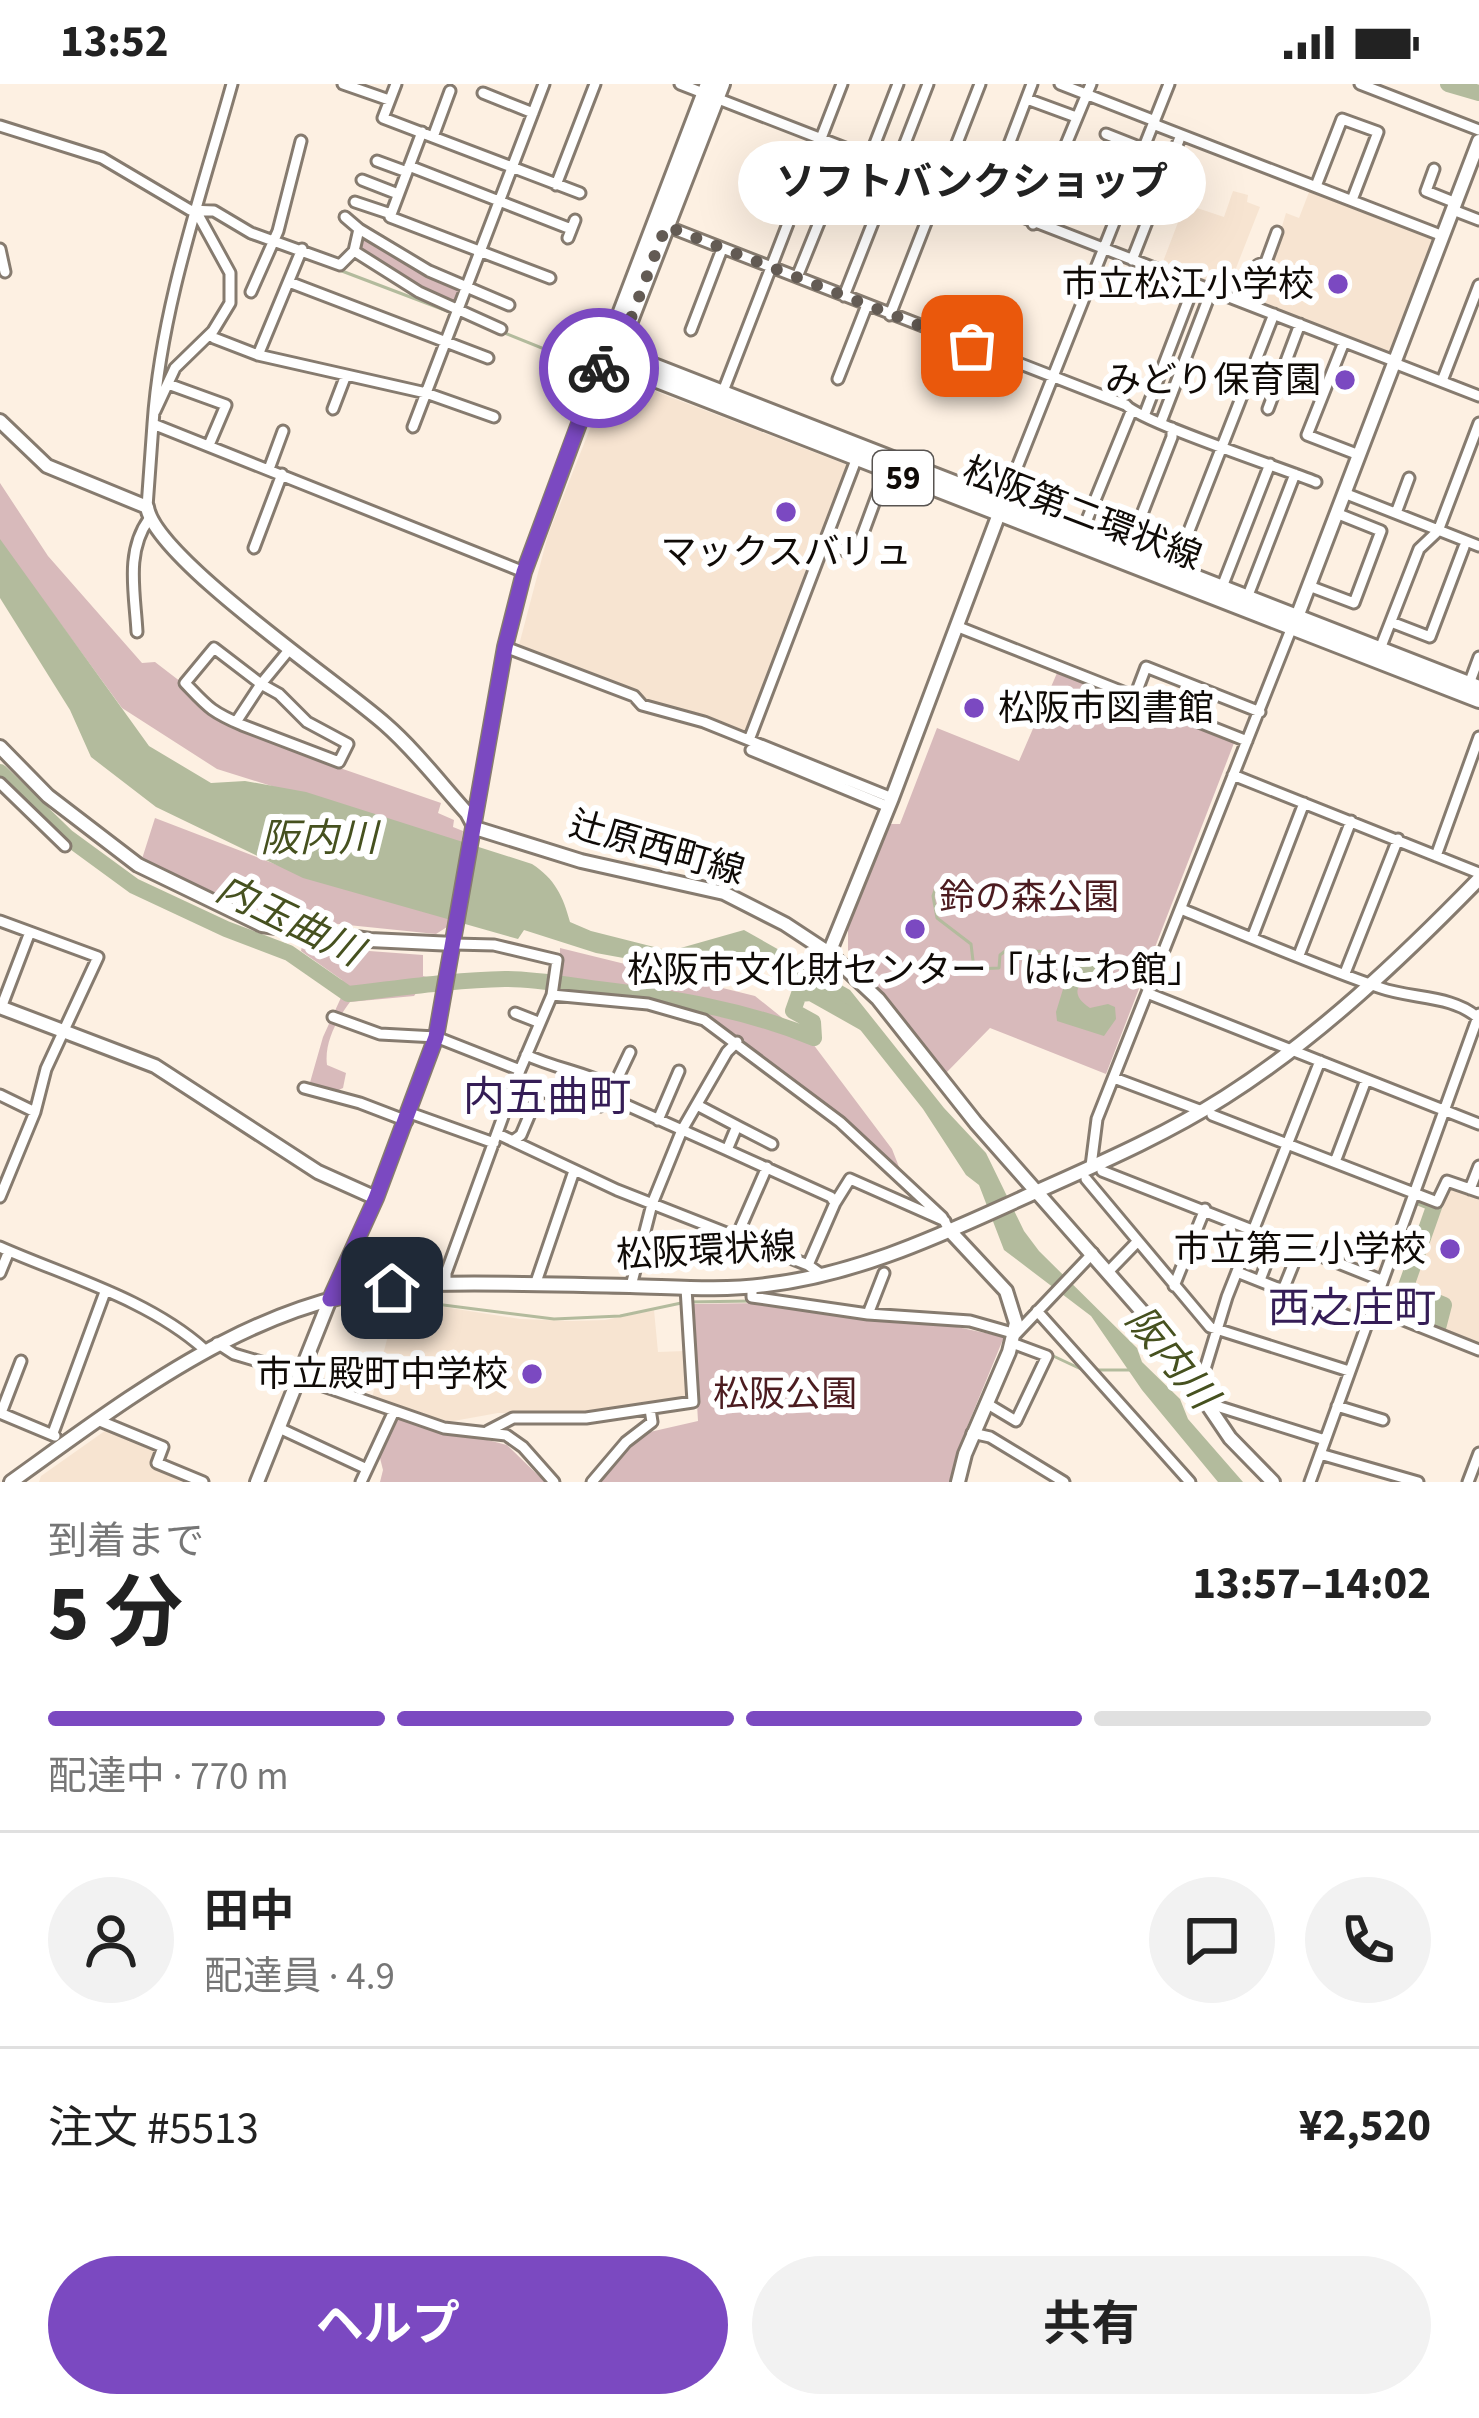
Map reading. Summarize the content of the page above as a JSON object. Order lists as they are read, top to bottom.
{
  "streets": {
    "main road": ["59", "松阪第二環状線"],
    "street": ["辻原西町線", "松阪環状線"]
  },
  "crossings": [
    ["辻原西町線", "松阪環状線"]
  ],
  "districts": ["内五曲町", "西之庄町"],
  "water": ["阪内川", "内玉曲川"],
  "parks": ["鈴の森公園", "松阪公園"],
  "places": [
    "市立松江小学校",
    "ソフトバンクショップ",
    "みどり保育園",
    "マックスバリュ",
    "松阪市図書館",
    "松阪市文化財センター「はにわ館」",
    "市立第三小学校",
    "市立殿町中学校"
  ],
  "page": {
    "status": "13:52",
    "bubble": "ソフトバンクショップ",
    "heading": ["5 分", "到着まで", "13:57–14:02"],
    "panel": [
      "田中",
      "配達員 · 4.9",
      "注文 #5513",
      "¥2,520"
    ],
    "bar": "配達中 · 770 m",
    "buttons": ["ヘルプ", "共有"]
  }
}
